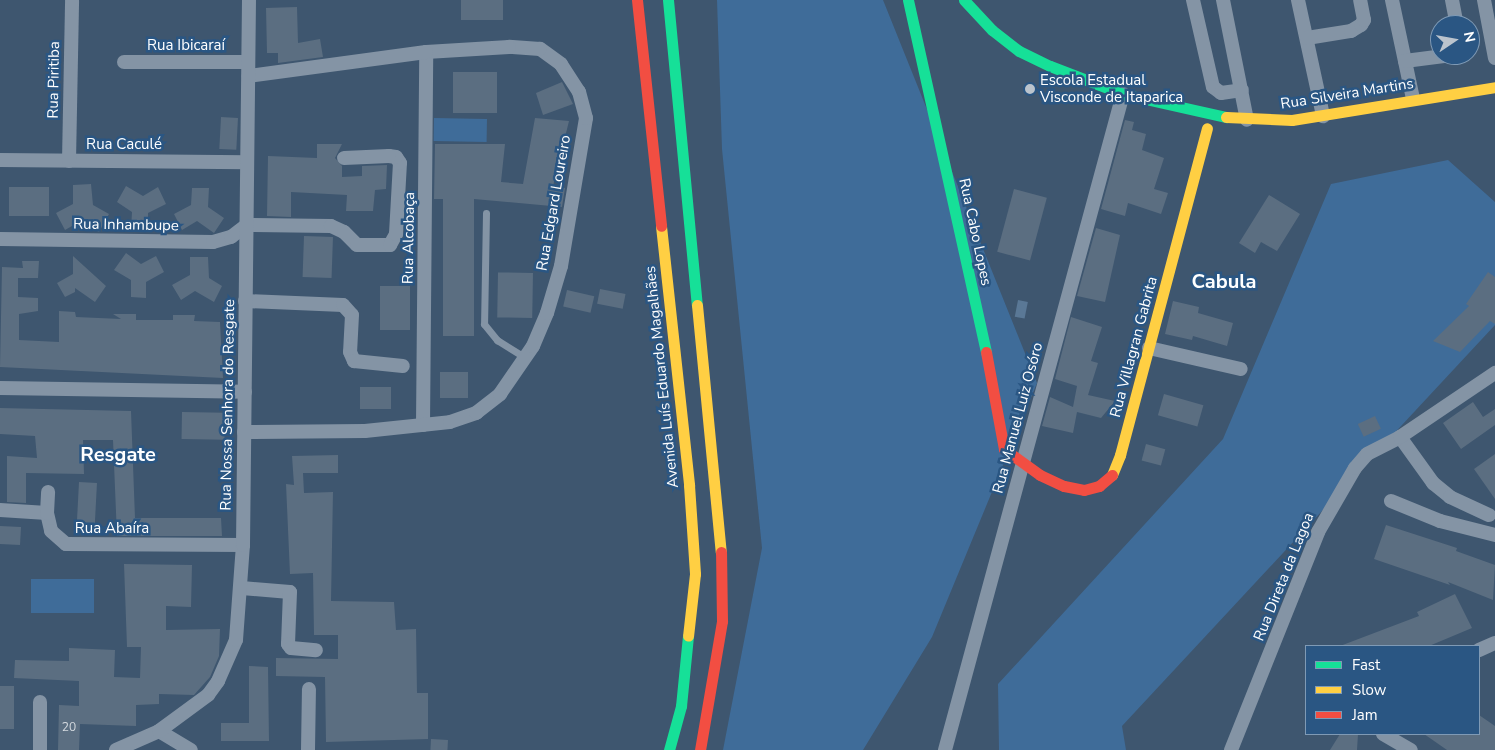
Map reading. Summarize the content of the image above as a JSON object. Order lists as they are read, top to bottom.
{
  "streets": {
    "main road": [
      "Rua Silveira Martins",
      "Rua Cabo Lopes",
      "Rua Villagran Gabrita",
      "Avenida Luís Eduardo Magalhães"
    ],
    "street": [
      "Rua Ibicaraí",
      "Rua Piritiba",
      "Rua Caculé",
      "Rua Edgard Loureiro",
      "Rua Inhambupe",
      "Rua Alcobaça",
      "Rua Nossa Senhora do Resgate",
      "Rua Manuel Luiz Osóro",
      "Rua Abaíra",
      "Rua Direta da Lagoa"
    ]
  },
  "crossings": [
    ["Rua Ibicaraí", "Rua Nossa Senhora do Resgate"],
    ["Rua Piritiba", "Rua Caculé"],
    ["Rua Silveira Martins", "Rua Manuel Luiz Osóro"],
    ["Rua Caculé", "Rua Nossa Senhora do Resgate"],
    ["Rua Edgard Loureiro", "Rua Alcobaça"],
    ["Rua Edgard Loureiro", "Rua Nossa Senhora do Resgate"],
    ["Rua Inhambupe", "Rua Nossa Senhora do Resgate"],
    ["Rua Cabo Lopes", "Rua Villagran Gabrita"],
    ["Rua Cabo Lopes", "Rua Manuel Luiz Osóro"],
    ["Rua Villagran Gabrita", "Rua Manuel Luiz Osóro"],
    ["Rua Nossa Senhora do Resgate", "Rua Abaíra"]
  ],
  "districts": ["Cabula", "Resgate"],
  "places": ["Escola Estadual Visconde de Itaparica"],
  "house_numbers": ["20"],
  "legend": ["Fast", "Slow", "Jam"],
  "north": "right"
}
